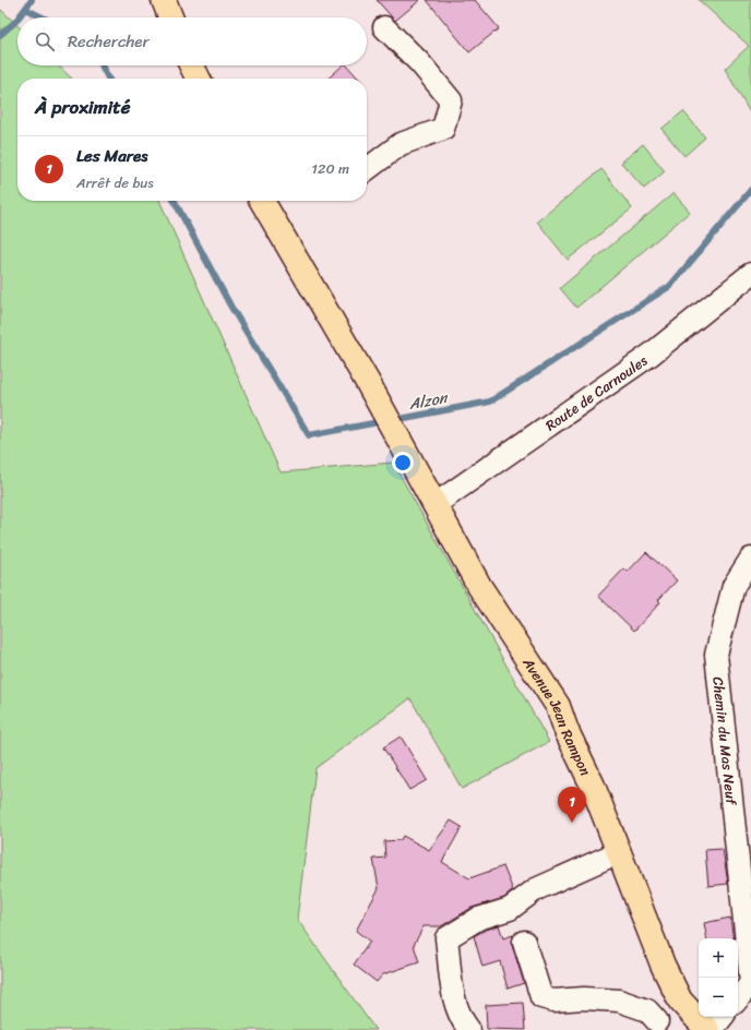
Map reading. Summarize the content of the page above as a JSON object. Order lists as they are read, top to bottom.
{
  "streets": {
    "main road": ["Avenue Jean Rampon"],
    "street": ["Route de Carnoules", "Chemin du Mas Neuf"]
  },
  "crossings": [
    ["Route de Carnoules", "Avenue Jean Rampon"]
  ],
  "water": ["Alzon"],
  "page": {
    "search": "Rechercher",
    "heading": "À proximité",
    "list": [
      {
        "mark": "1",
        "name": "Les Mares",
        "note": "Arrêt de bus",
        "value": "120 m"
      }
    ],
    "pins": "1",
    "map_buttons": ["+", "−"]
  }
}
